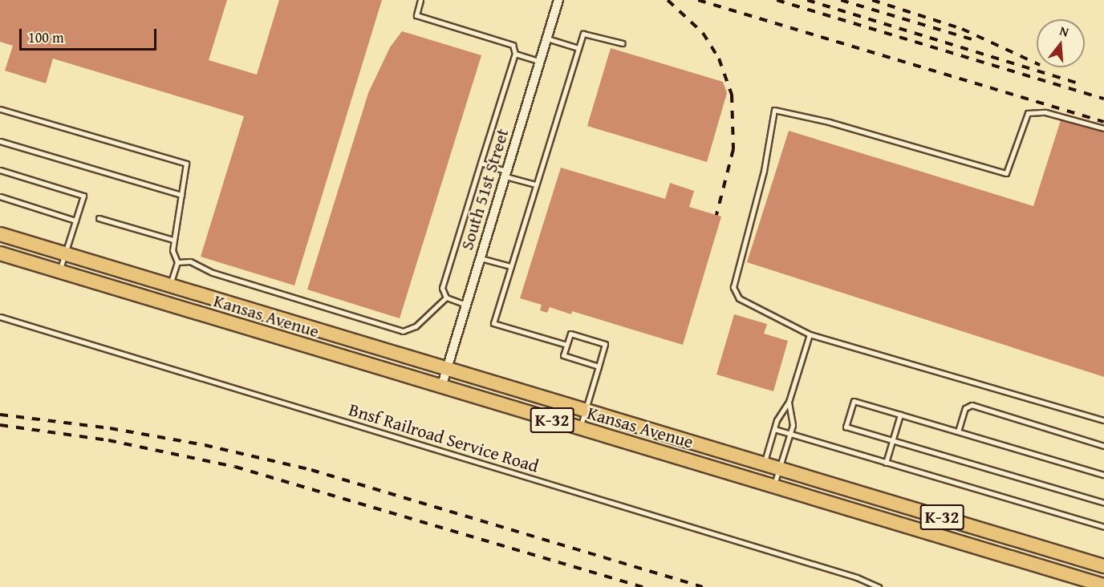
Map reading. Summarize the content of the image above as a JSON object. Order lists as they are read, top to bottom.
{
  "streets": {
    "main road": ["Kansas Avenue", "K-32"],
    "street": ["South 51st Street"],
    "lane": ["Bnsf Railroad Service Road"]
  },
  "crossings": [
    ["South 51st Street", "Kansas Avenue"]
  ],
  "scale_bar": "100 m",
  "north": "top"
}
